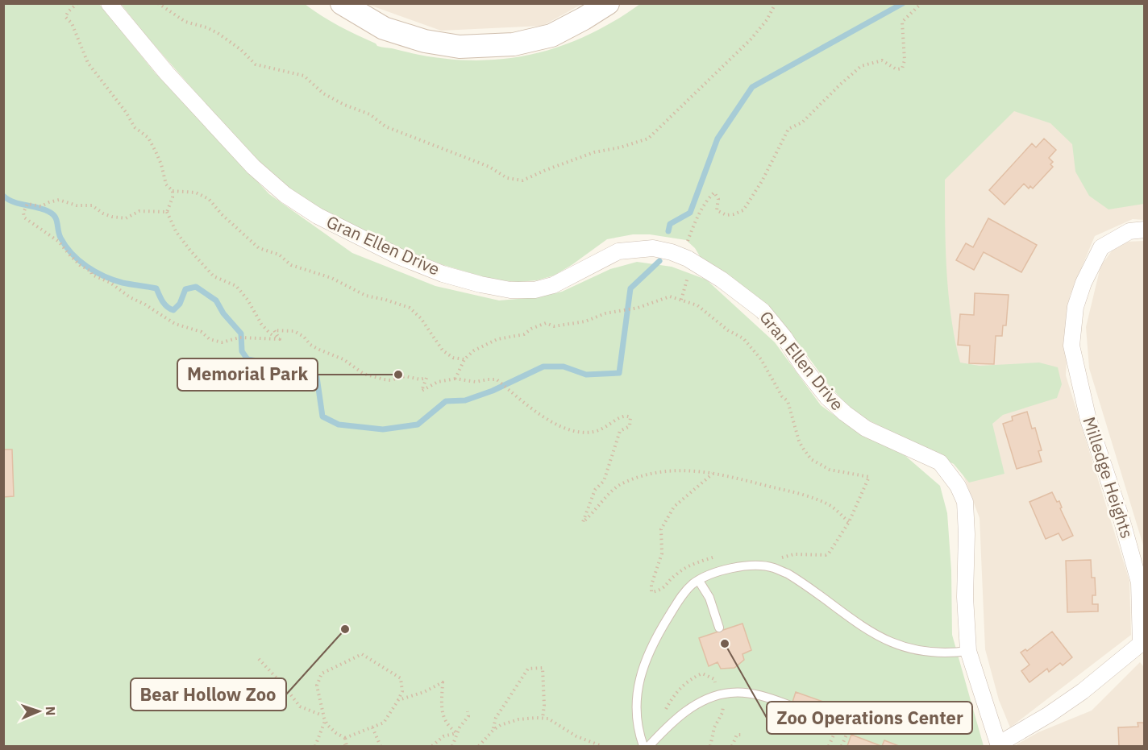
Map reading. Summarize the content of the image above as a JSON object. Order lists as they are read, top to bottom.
{
  "streets": {
    "street": ["Gran Ellen Drive", "Milledge Heights"]
  },
  "crossings": [
    ["Gran Ellen Drive", "Milledge Heights"]
  ],
  "places": ["Memorial Park", "Bear Hollow Zoo", "Zoo Operations Center"],
  "north": "right"
}
